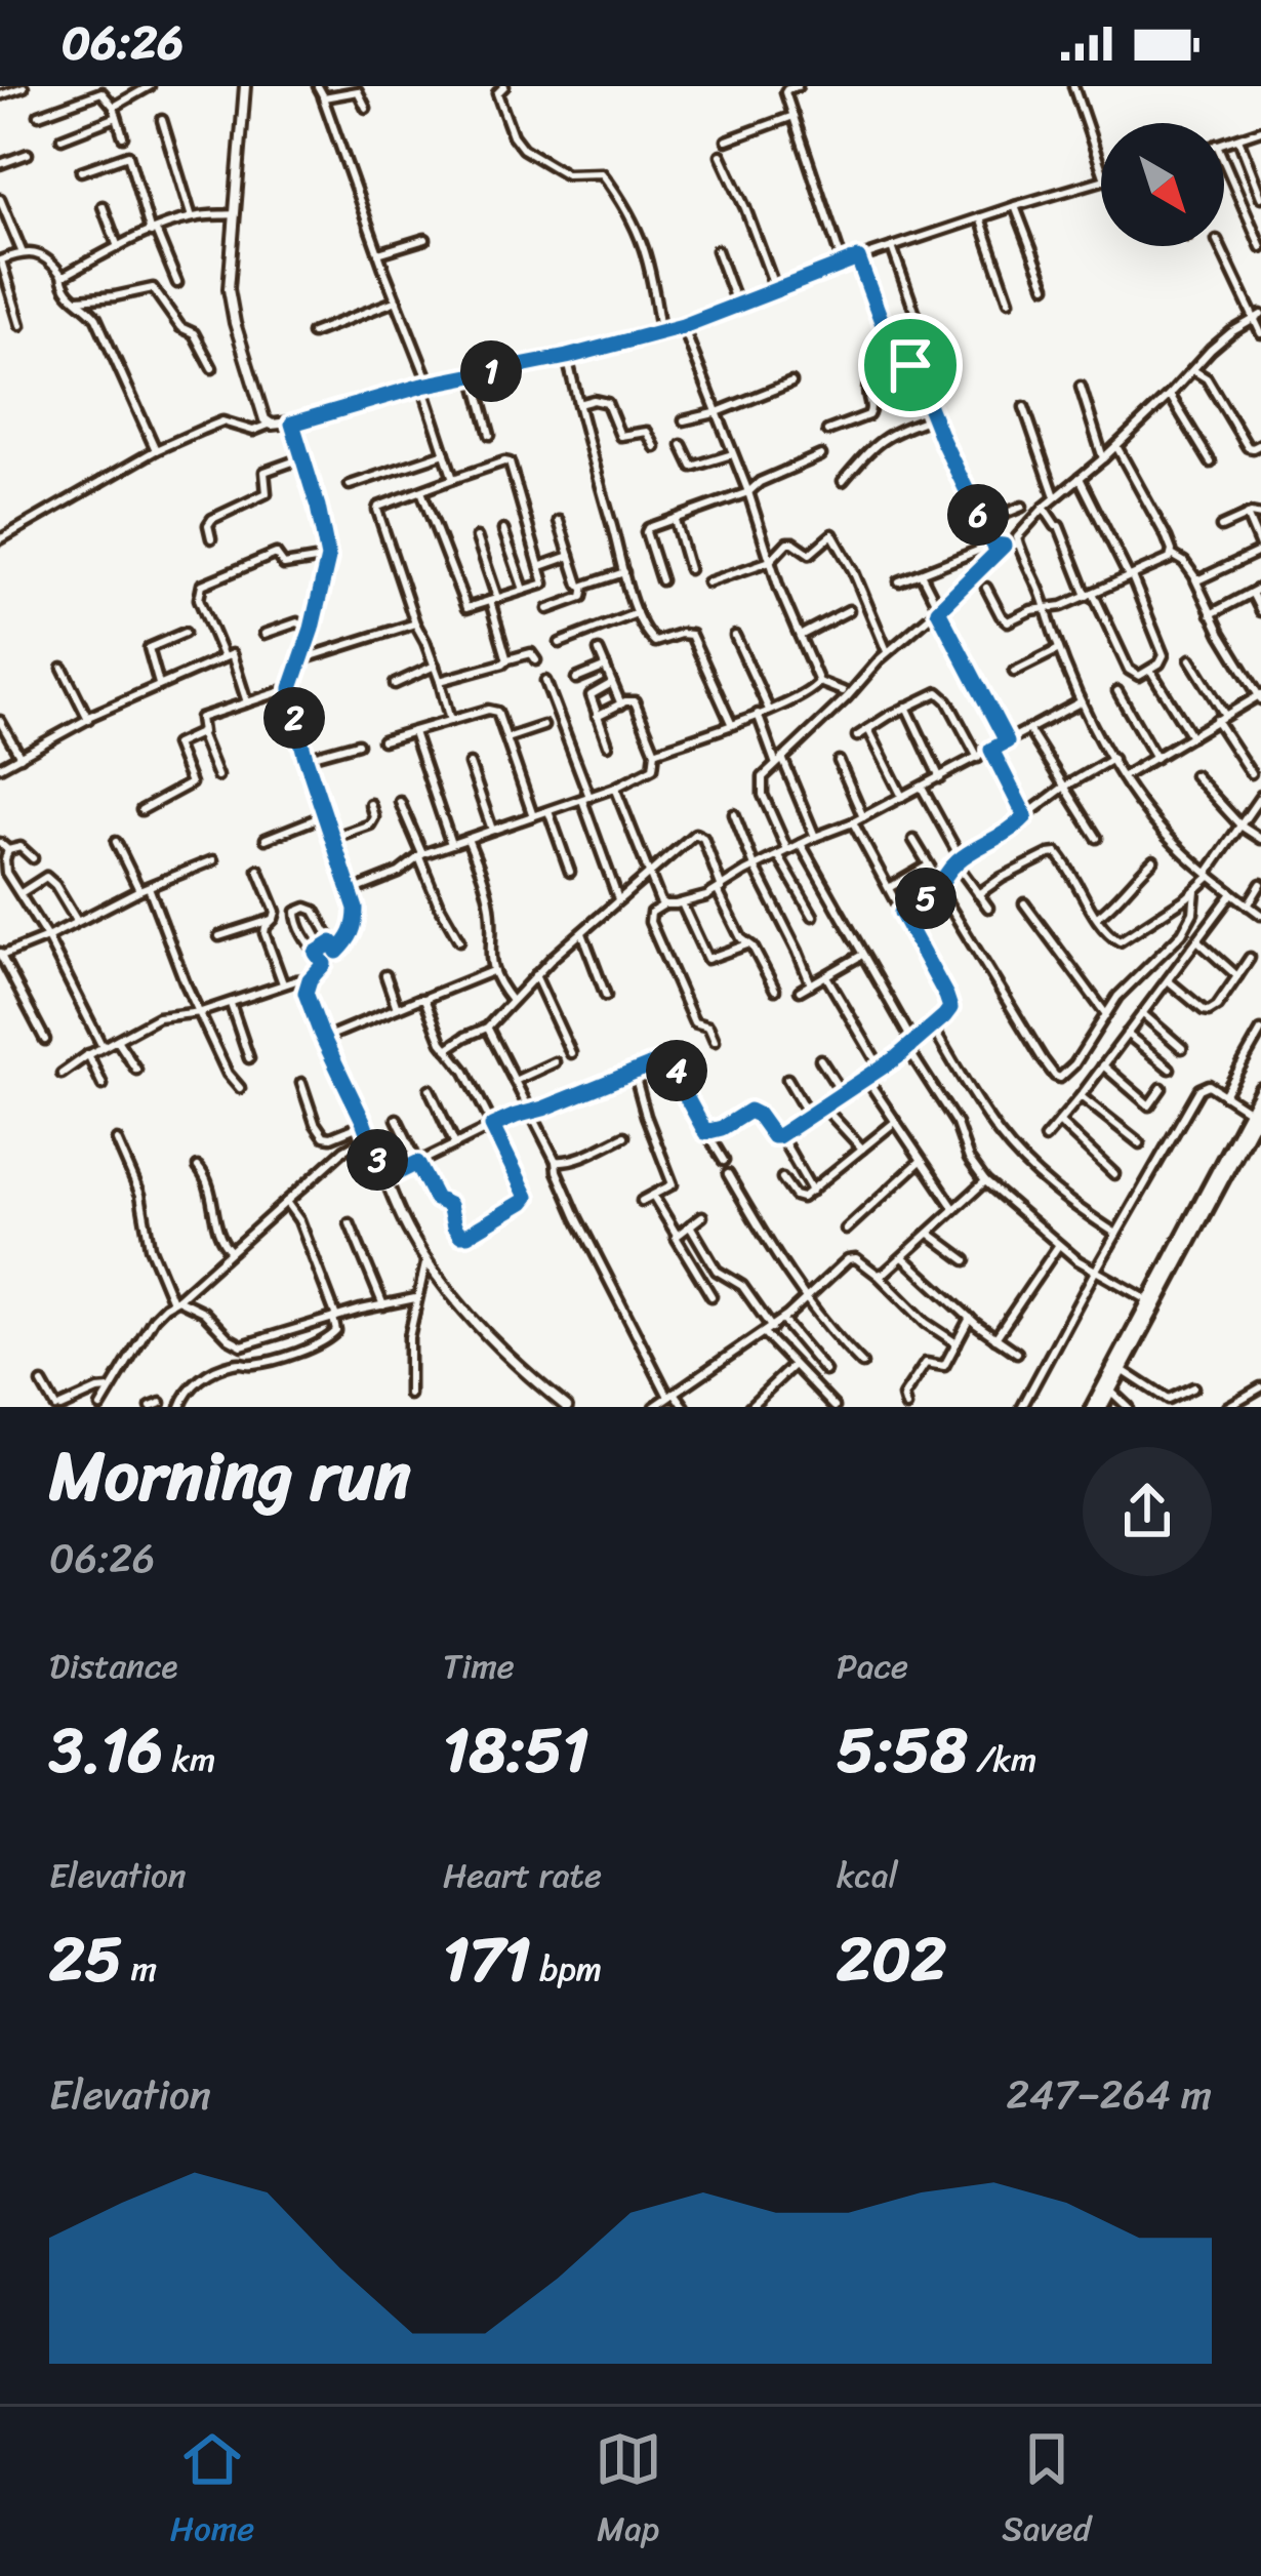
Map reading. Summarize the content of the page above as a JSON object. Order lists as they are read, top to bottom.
{
  "north": "bottom right",
  "page": {
    "status": "06:26",
    "pins": [
      "1",
      "6",
      "2",
      "5",
      "4",
      "3"
    ],
    "heading": ["Morning run", "06:26"],
    "stats": [
      ["Distance", "3.16 km"],
      ["Time", "18:51"],
      ["Pace", "5:58 /km"],
      ["Elevation", "25 m"],
      ["Heart rate", "171 bpm"],
      ["kcal", "202"]
    ],
    "chart": ["Elevation", "247–264 m"],
    "tabs": ["Home", "Map", "Saved"]
  }
}
